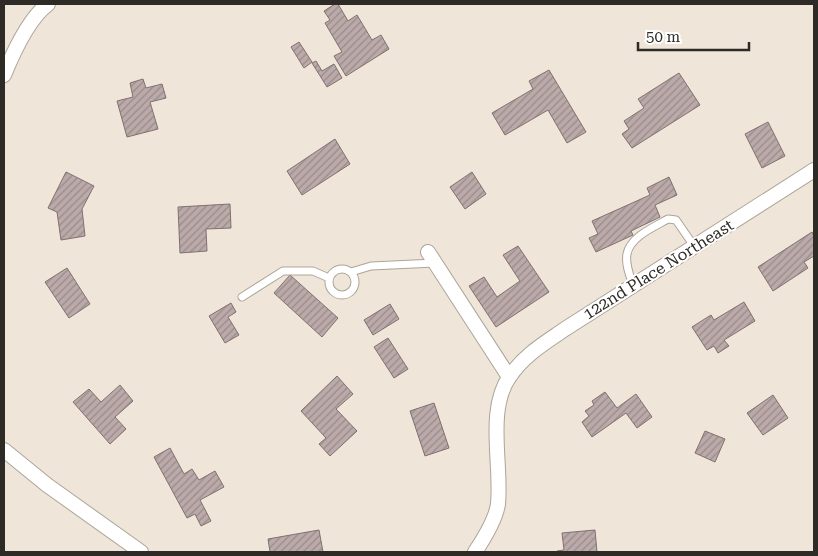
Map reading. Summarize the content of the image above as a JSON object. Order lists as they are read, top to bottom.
{
  "streets": {
    "street": ["122nd Place Northeast"]
  },
  "scale_bar": "50 m"
}
